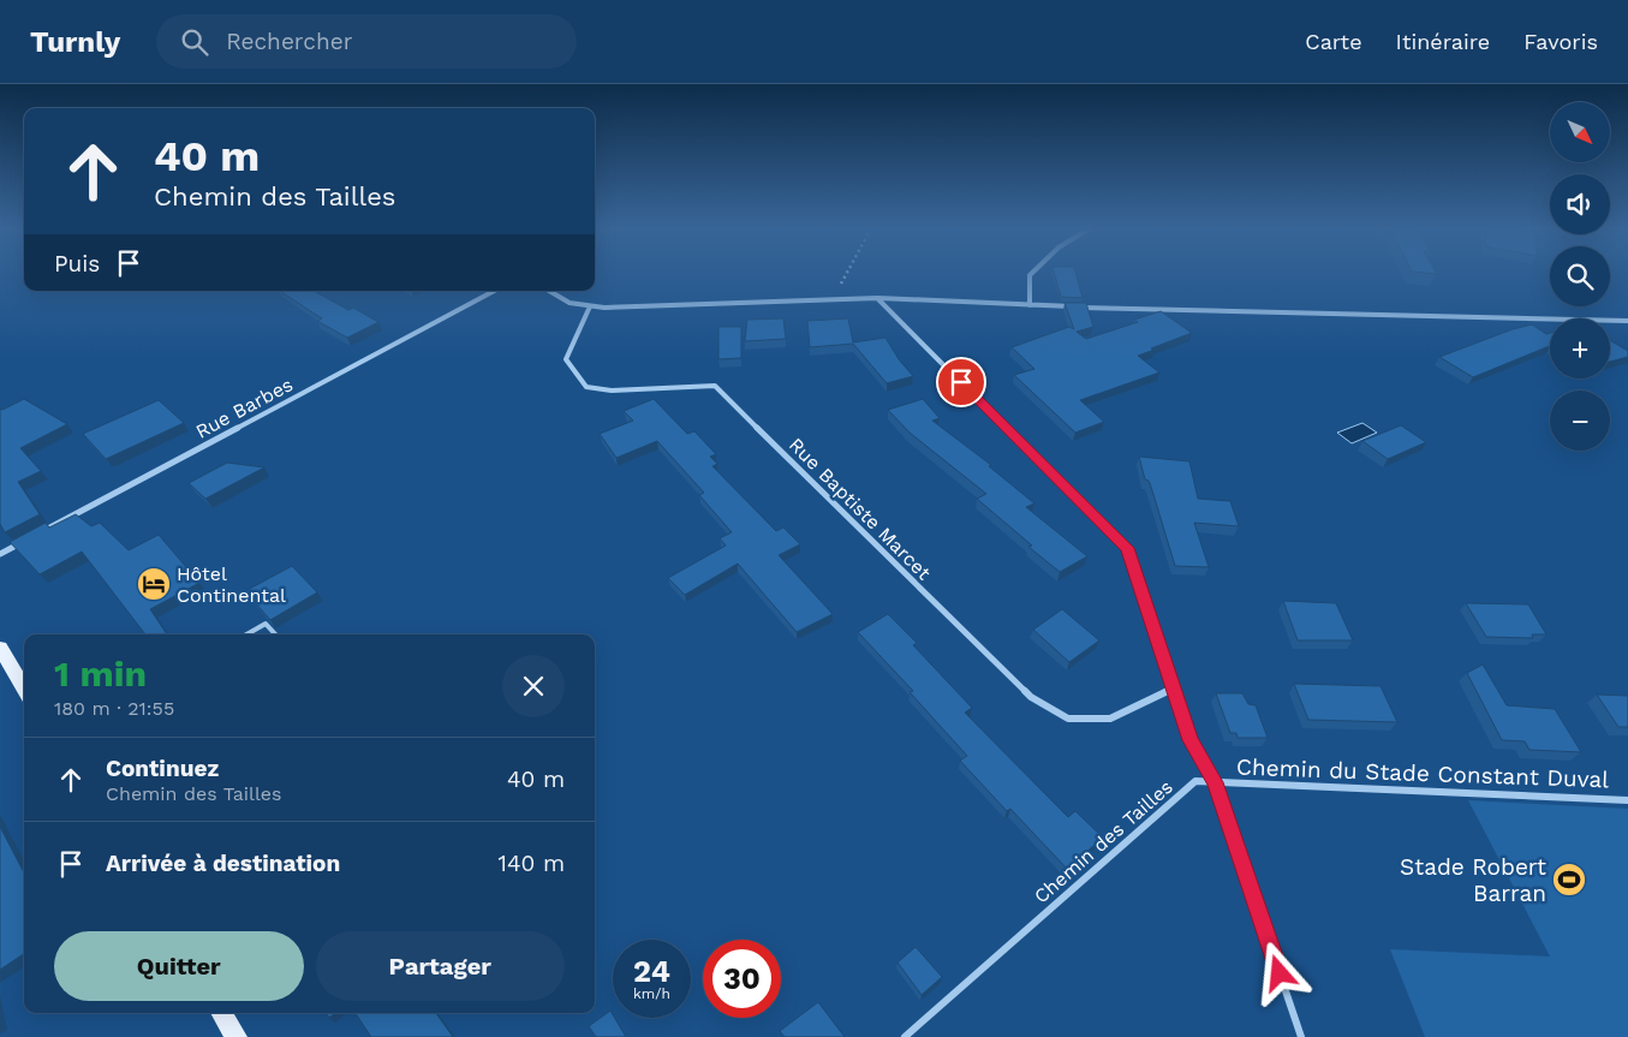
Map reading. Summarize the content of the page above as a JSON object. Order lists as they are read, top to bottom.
{
  "streets": {
    "street": [
      "Rue Barbes",
      "Rue Baptiste Marcet",
      "Chemin du Stade Constant Duval",
      "Chemin des Tailles"
    ]
  },
  "crossings": [
    ["Chemin du Stade Constant Duval", "Chemin des Tailles"]
  ],
  "places": {
    "hotel": ["Hôtel Continental"],
    "sports": ["Stade Robert Barran"]
  },
  "north": "bottom right",
  "page": {
    "header": "Turnly",
    "search": "Rechercher",
    "nav": ["Carte", "Itinéraire", "Favoris"],
    "map_buttons": ["+", "−"],
    "turn": ["40 m", "Chemin des Tailles"],
    "then": "Puis",
    "heading": ["1 min", "180 m · 21:55"],
    "list": [
      {
        "name": "Continuez",
        "note": "Chemin des Tailles",
        "value": "40 m"
      },
      {
        "name": "Arrivée à destination",
        "value": "140 m"
      }
    ],
    "buttons": ["Quitter", "Partager"],
    "speed": "24 km/h",
    "limit": "30"
  }
}
